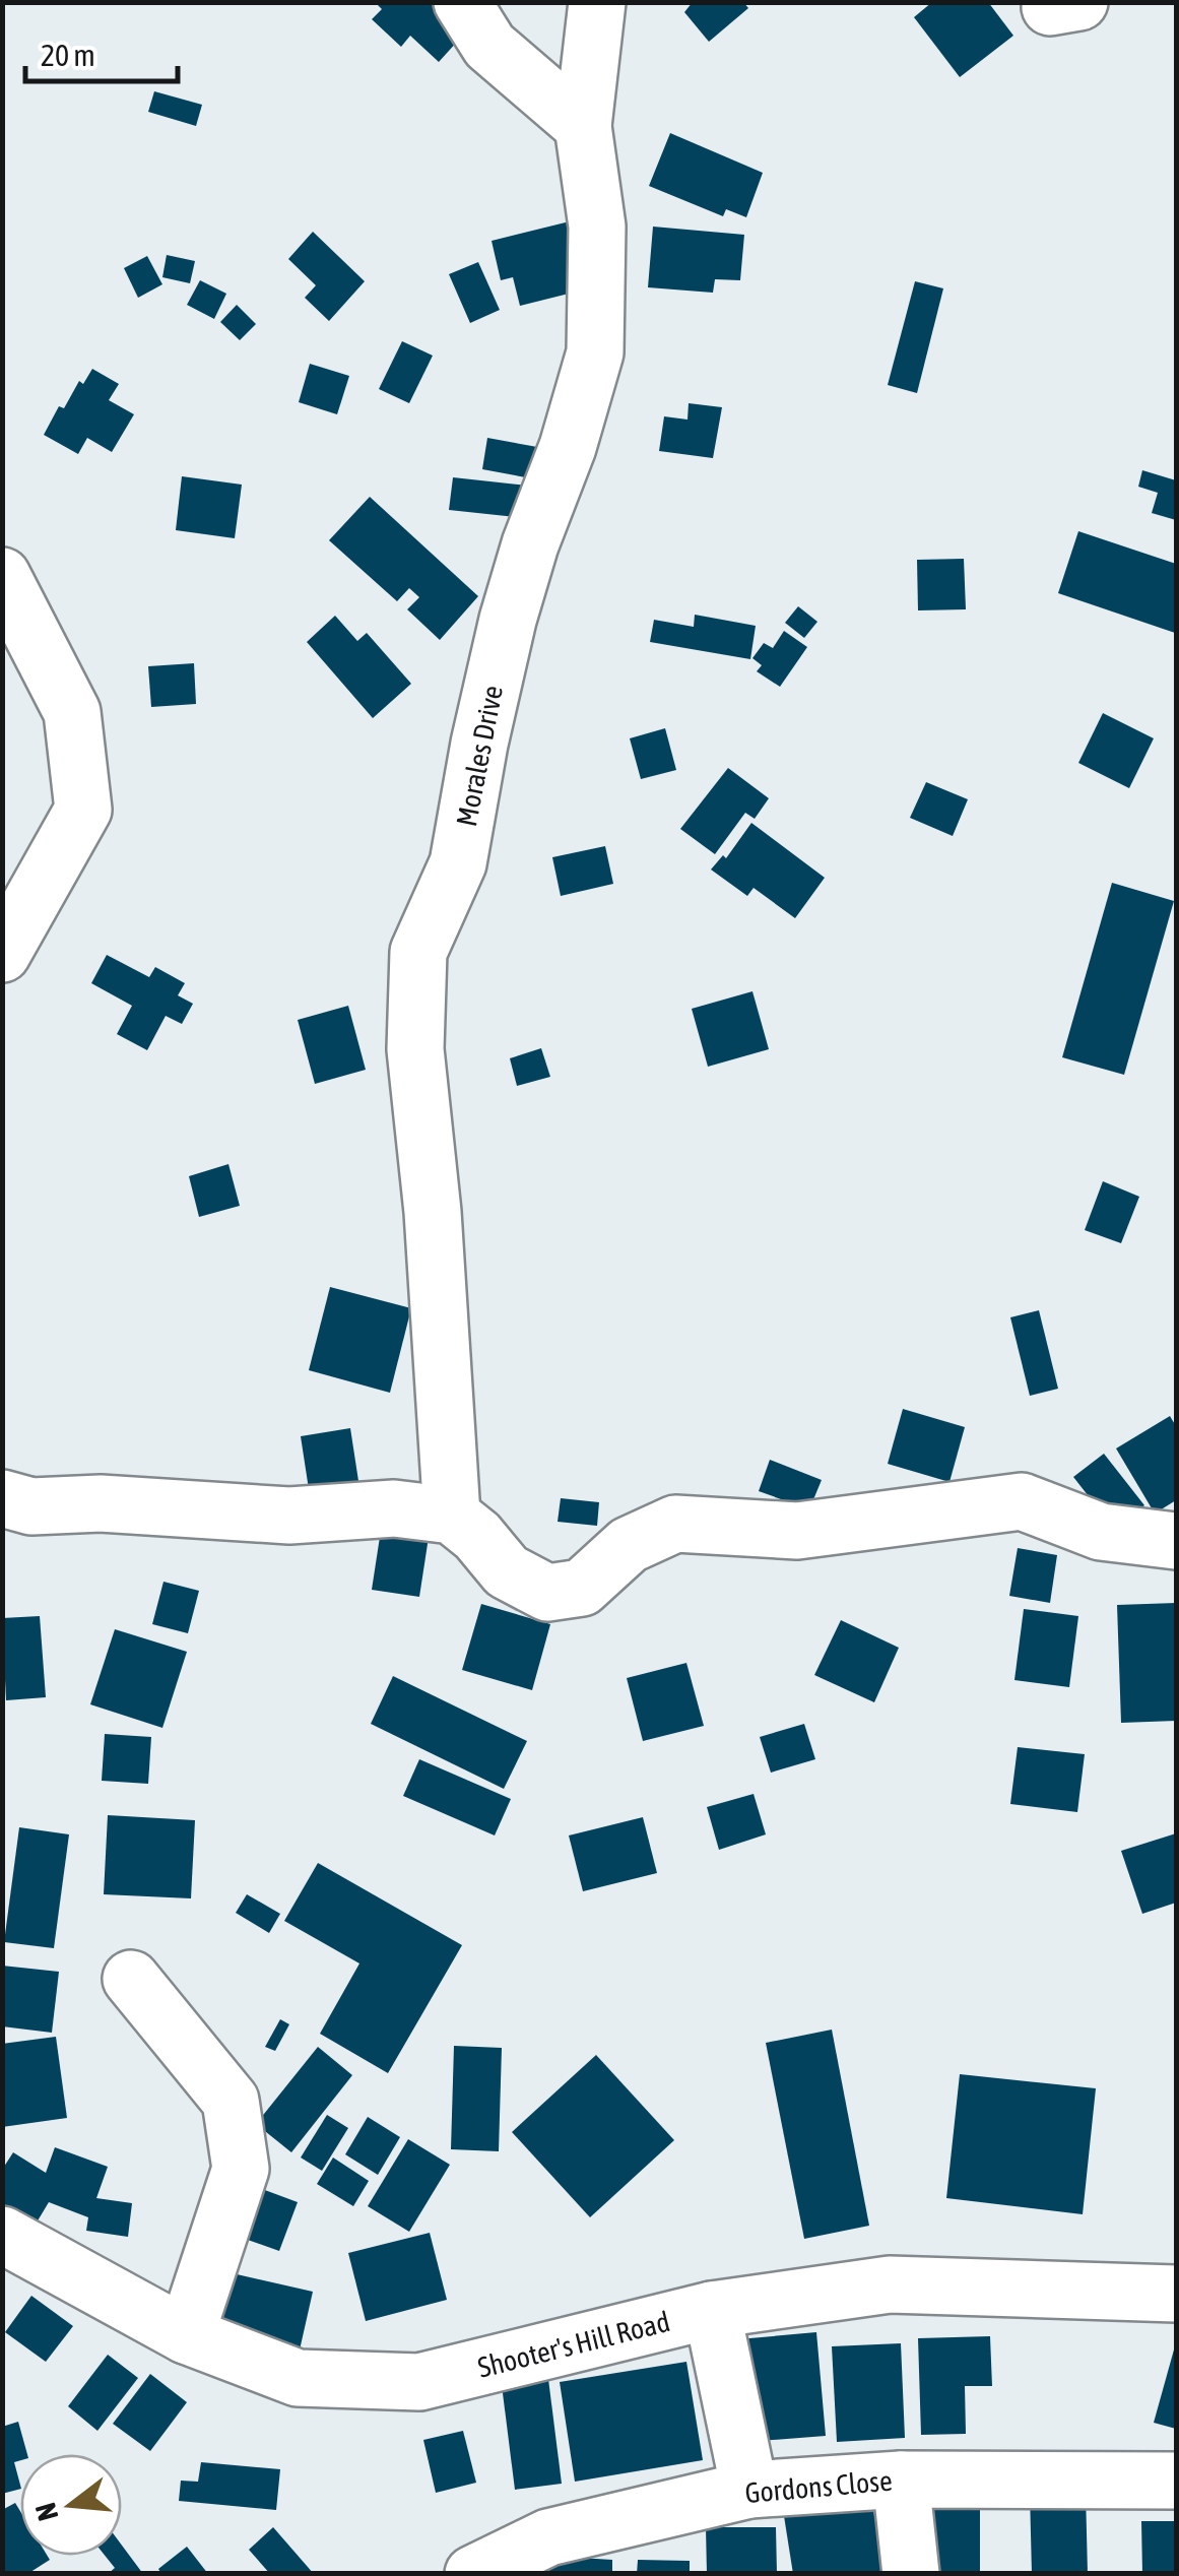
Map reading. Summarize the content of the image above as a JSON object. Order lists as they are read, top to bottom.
{
  "streets": {
    "street": ["Morales Drive", "Shooter's Hill Road", "Gordons Close"]
  },
  "scale_bar": "20 m",
  "north": "left"
}
